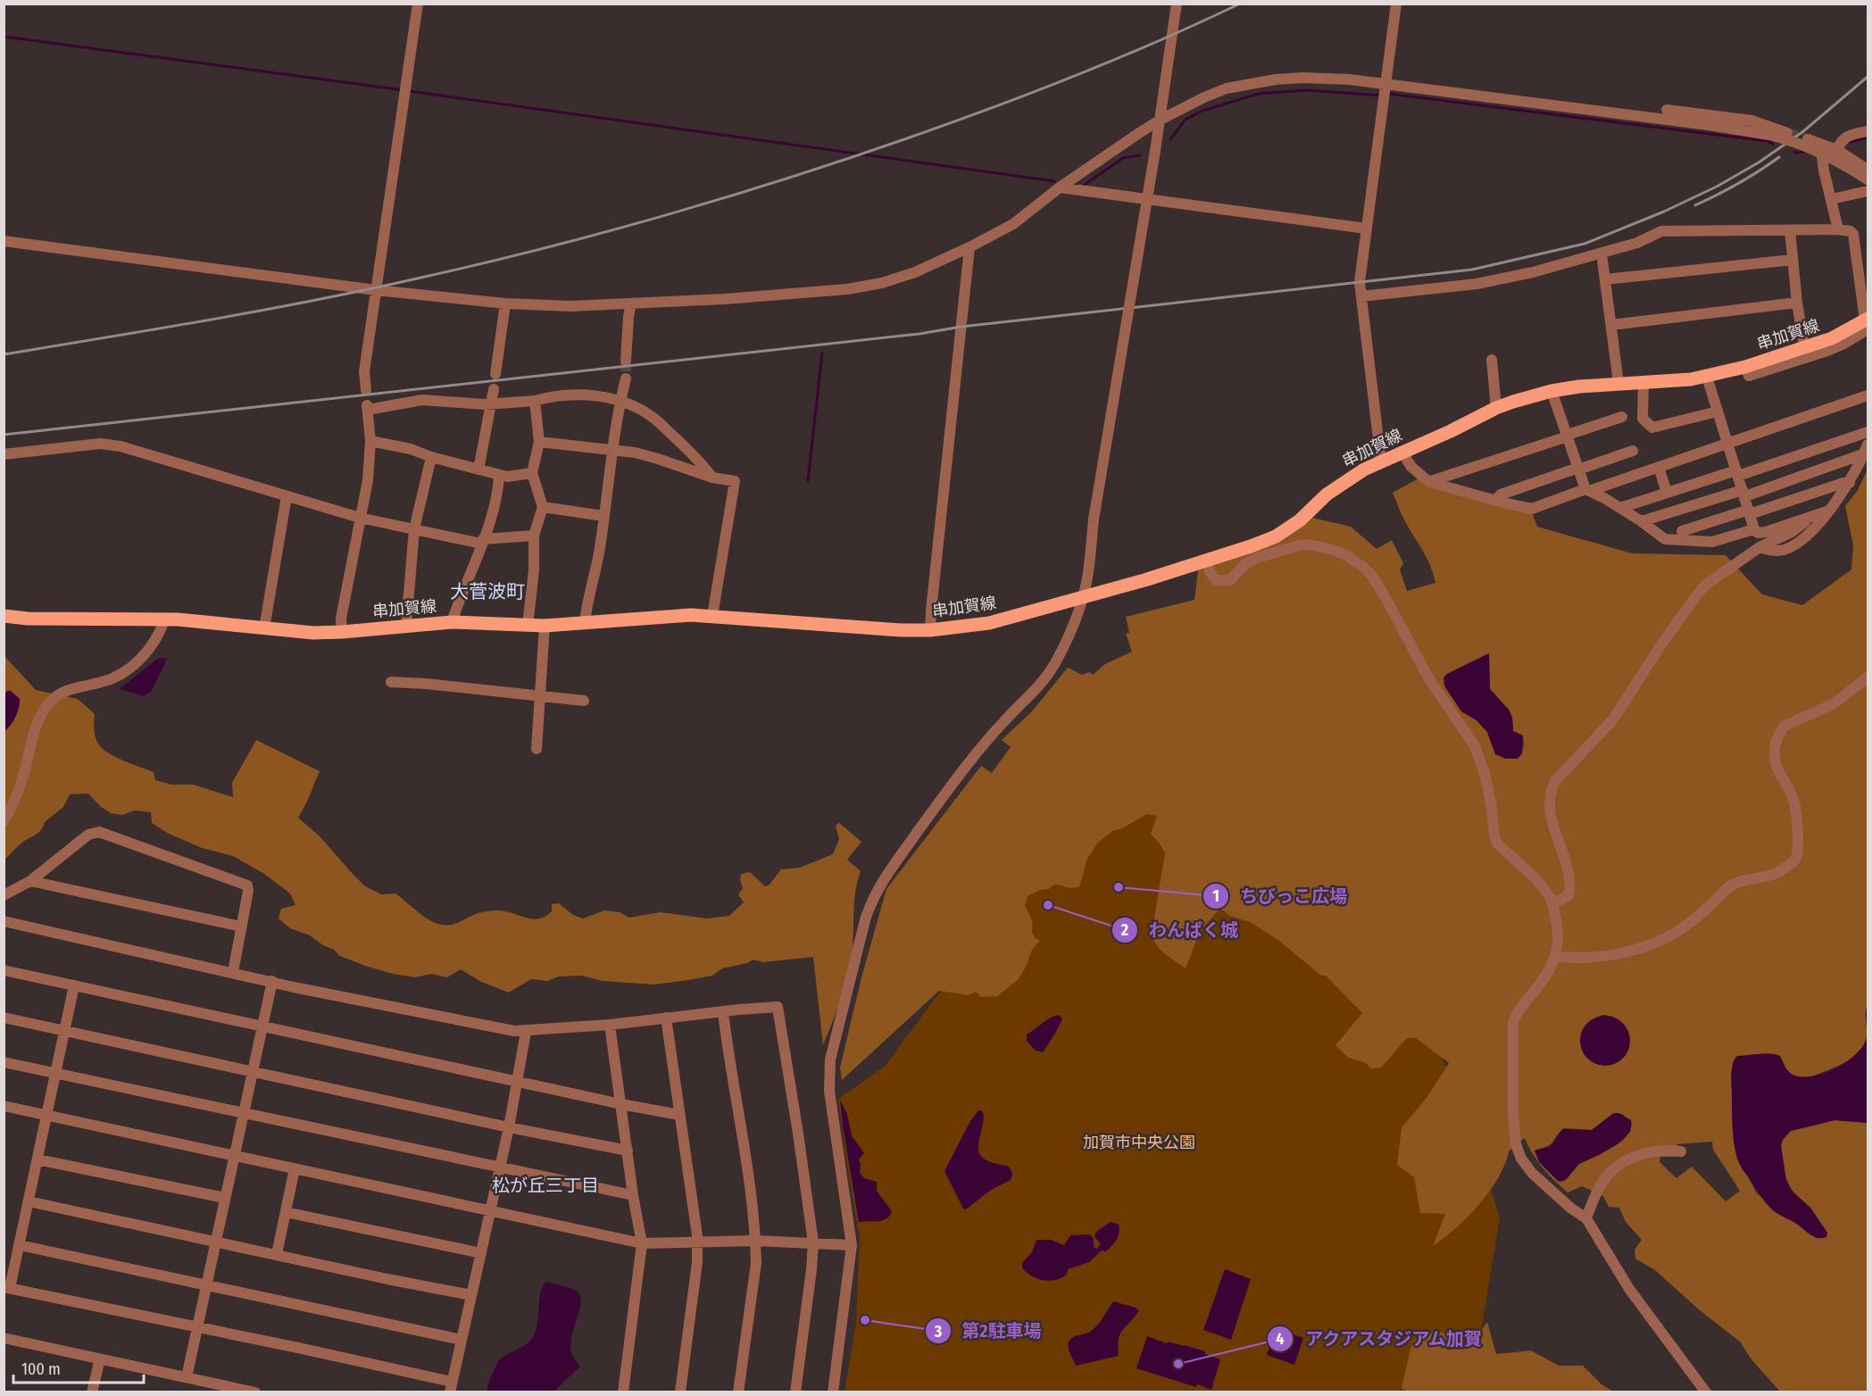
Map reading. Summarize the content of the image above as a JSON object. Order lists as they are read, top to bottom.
{
  "streets": {
    "main road": ["串加賀線"]
  },
  "districts": ["大菅波町", "松が丘三丁目"],
  "parks": ["加賀市中央公園"],
  "places": [
    "ちびっこ広場",
    "わんぱく城",
    "第2駐車場",
    "アクアスタジアム加賀"
  ],
  "scale_bar": "100 m"
}
